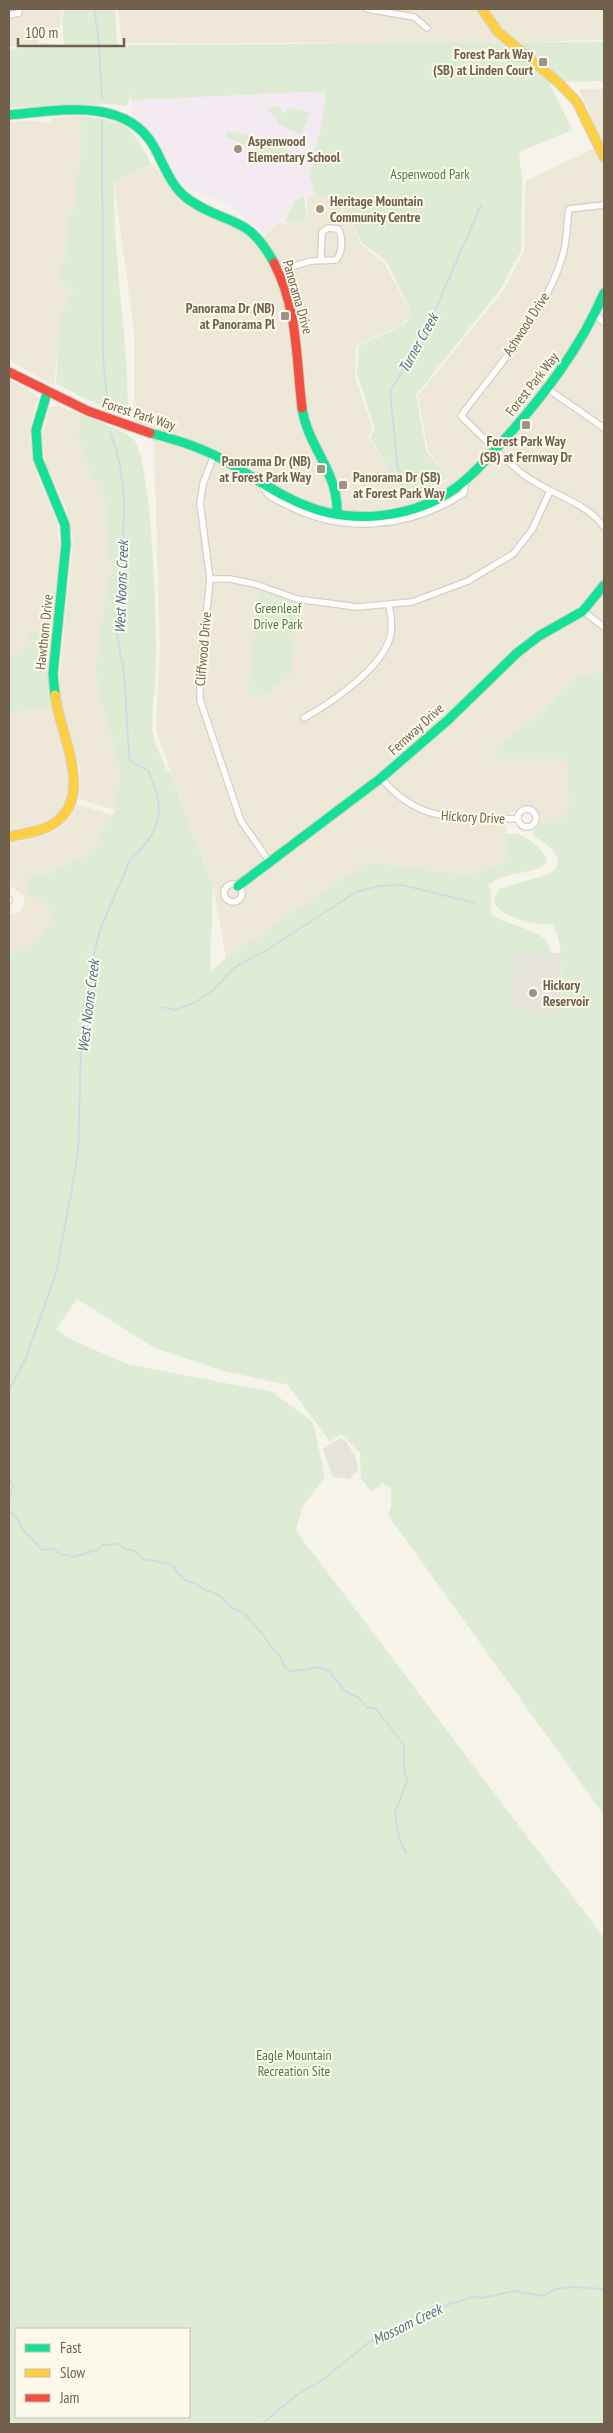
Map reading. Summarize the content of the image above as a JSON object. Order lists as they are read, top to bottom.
{
  "streets": {
    "street": [
      "Panorama Drive",
      "Ashwood Drive",
      "Forest Park Way",
      "Hawthorn Drive",
      "Cliffwood Drive",
      "Fernway Drive",
      "Hickory Drive"
    ]
  },
  "crossings": [
    ["Panorama Drive", "Forest Park Way"],
    ["Ashwood Drive", "Forest Park Way"],
    ["Forest Park Way", "Hawthorn Drive"],
    ["Forest Park Way", "Cliffwood Drive"],
    ["Cliffwood Drive", "Fernway Drive"],
    ["Fernway Drive", "Hickory Drive"]
  ],
  "water": ["Turner Creek", "West Noons Creek", "Mossom Creek"],
  "parks": ["Aspenwood Park", "Greenleaf Drive Park", "Eagle Mountain Recreation Site"],
  "places": {
    "transit": [
      "Forest Park Way (SB) at Linden Court",
      "Panorama Dr (NB) at Panorama Pl",
      "Forest Park Way (SB) at Fernway Dr",
      "Panorama Dr (NB) at Forest Park Way",
      "Panorama Dr (SB) at Forest Park Way"
    ],
    "other": ["Aspenwood Elementary School", "Heritage Mountain Community Centre", "Hickory Reservoir"]
  },
  "legend": ["Fast", "Slow", "Jam"],
  "scale_bar": "100 m"
}
